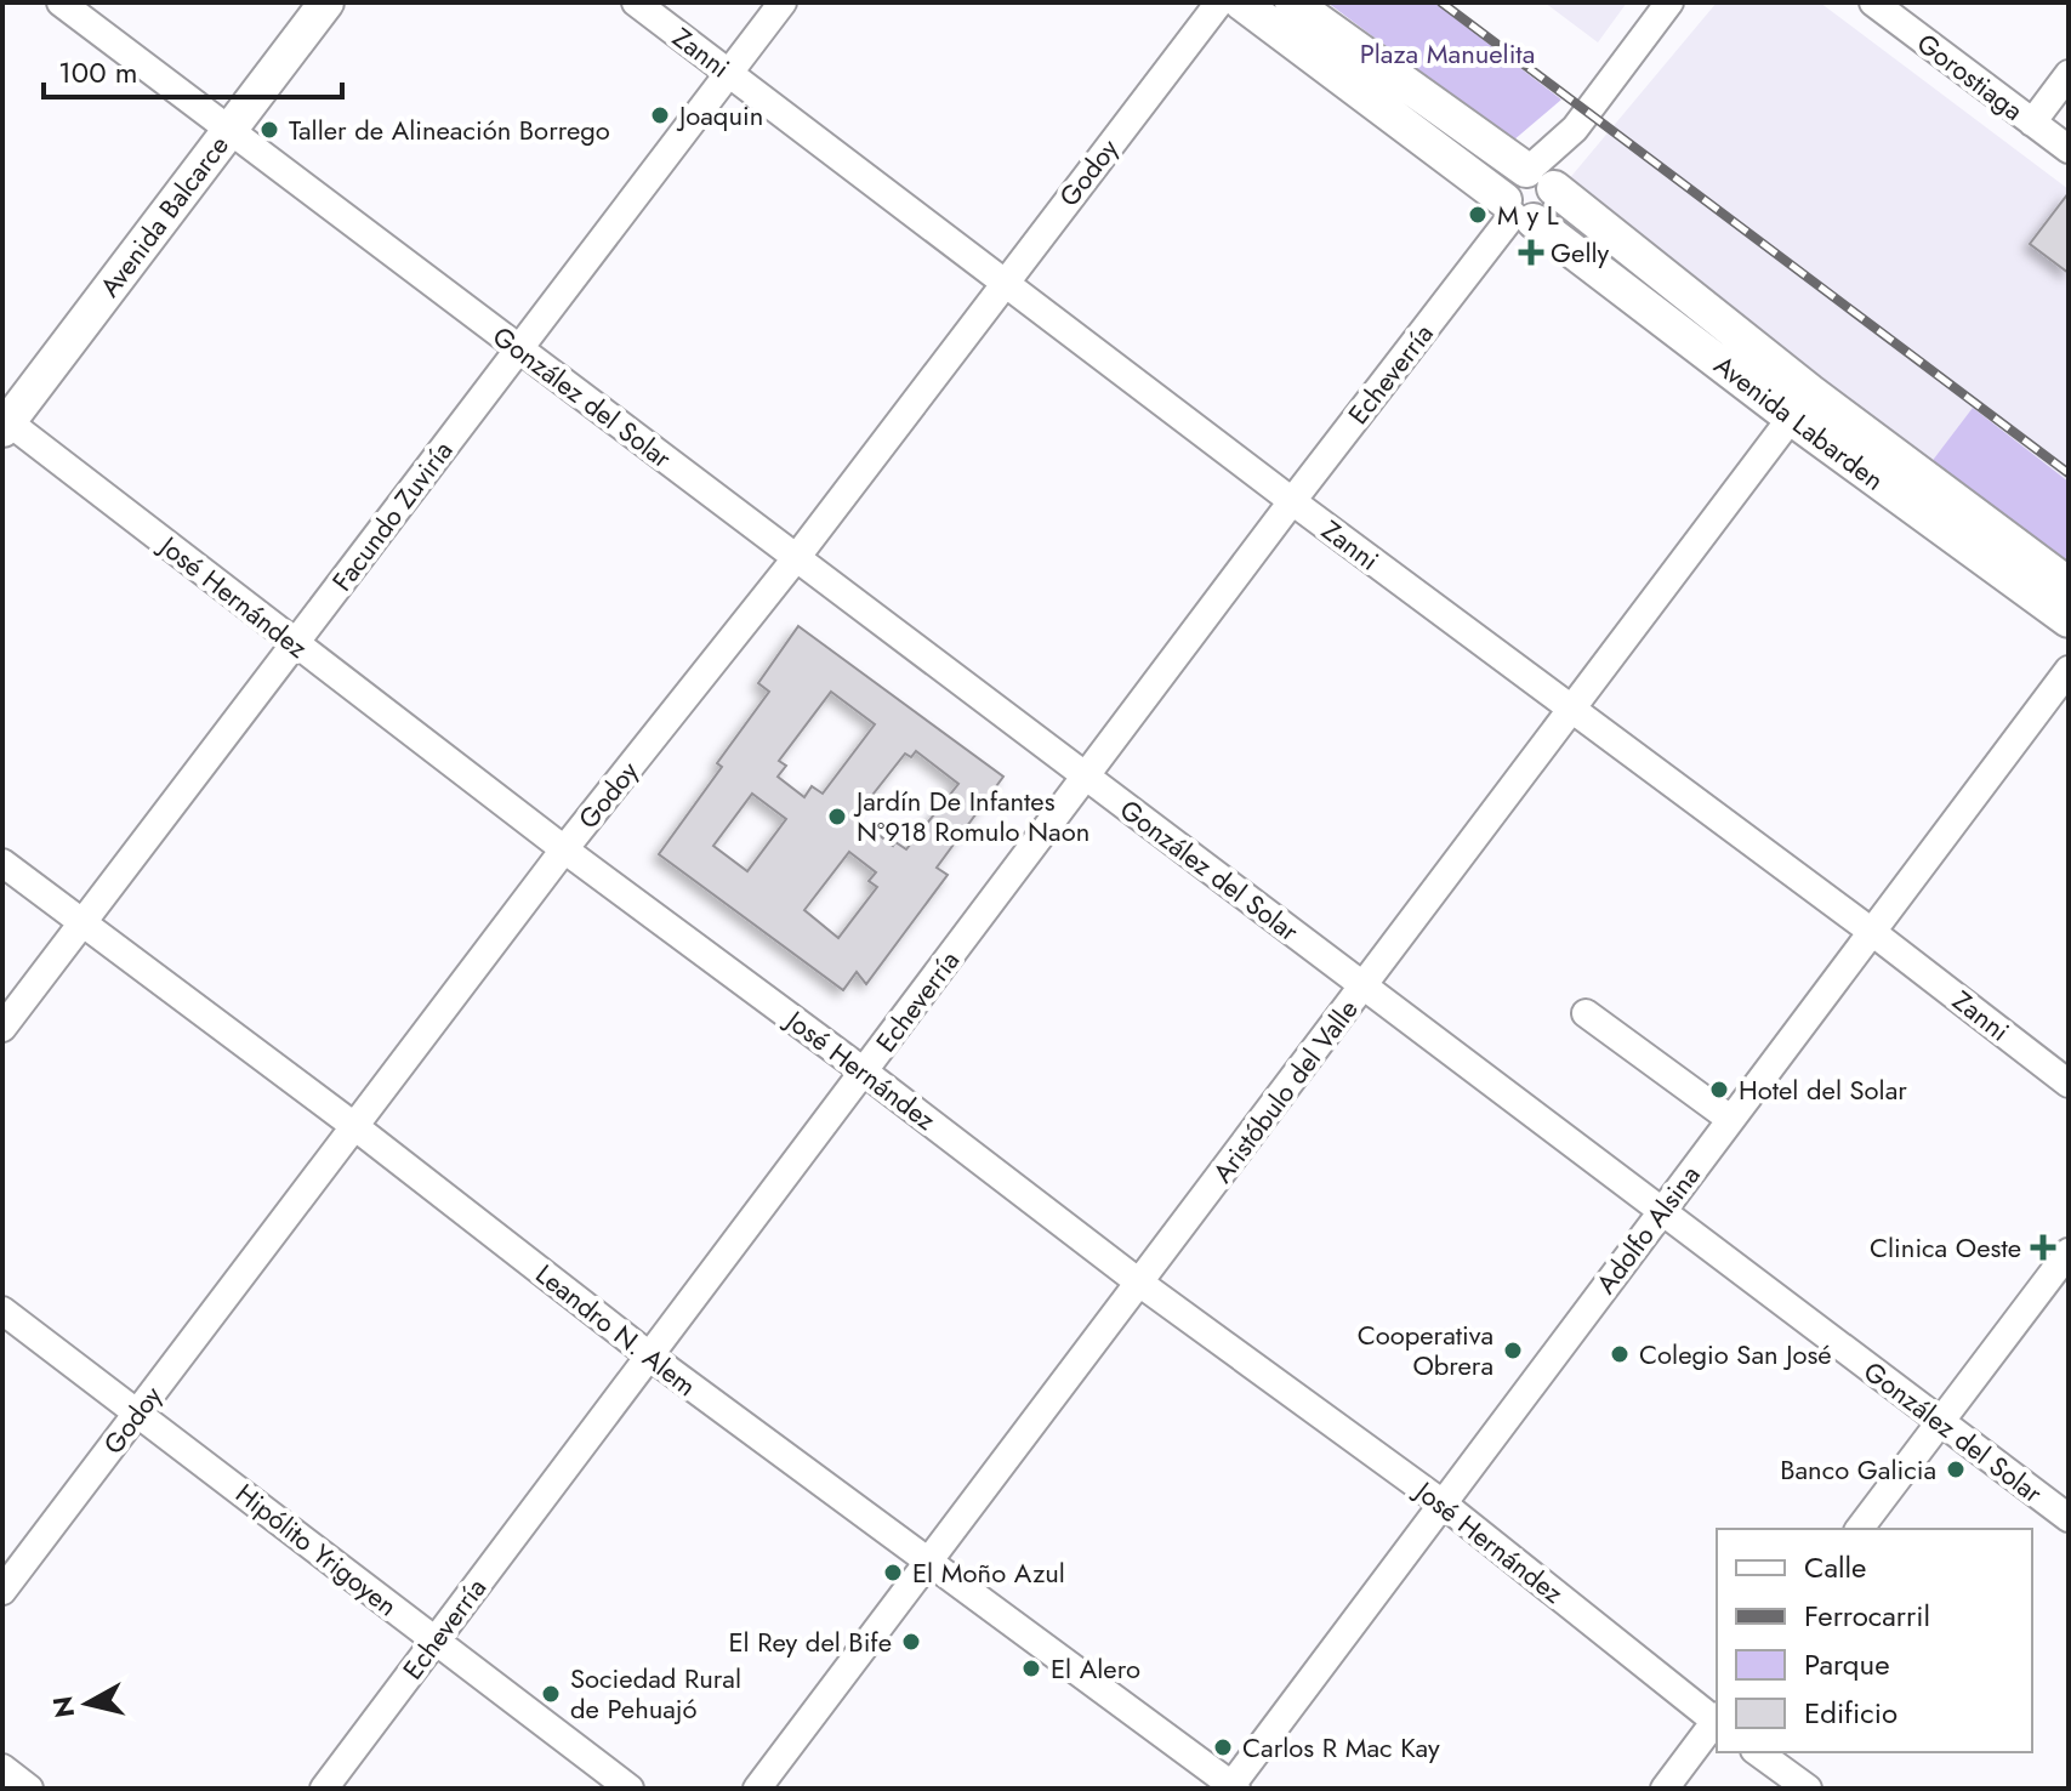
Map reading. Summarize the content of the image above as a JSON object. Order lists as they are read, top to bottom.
{
  "streets": {
    "main road": ["Avenida Balcarce", "Avenida Labarden"],
    "street": [
      "Zanni",
      "Gorostiaga",
      "Godoy",
      "Echeverría",
      "González del Solar",
      "Facundo Zuviría",
      "José Hernández",
      "Aristóbulo del Valle",
      "Adolfo Alsina",
      "Leandro N. Alem",
      "Hipólito Yrigoyen"
    ]
  },
  "crossings": [
    ["Zanni", "Godoy"],
    ["Zanni", "Echeverría"],
    ["Zanni", "Facundo Zuviría"],
    ["Zanni", "Aristóbulo del Valle"],
    ["Zanni", "Adolfo Alsina"],
    ["Godoy", "González del Solar"],
    ["Godoy", "José Hernández"],
    ["Godoy", "Leandro N. Alem"],
    ["Godoy", "Hipólito Yrigoyen"],
    ["Avenida Balcarce", "González del Solar"],
    ["Avenida Balcarce", "José Hernández"],
    ["Echeverría", "González del Solar"],
    ["Echeverría", "Avenida Labarden"],
    ["Echeverría", "José Hernández"],
    ["Echeverría", "Leandro N. Alem"],
    ["Echeverría", "Hipólito Yrigoyen"],
    ["González del Solar", "Facundo Zuviría"],
    ["González del Solar", "Aristóbulo del Valle"],
    ["González del Solar", "Adolfo Alsina"],
    ["Avenida Labarden", "Aristóbulo del Valle"],
    ["Facundo Zuviría", "José Hernández"],
    ["Facundo Zuviría", "Leandro N. Alem"],
    ["José Hernández", "Aristóbulo del Valle"],
    ["José Hernández", "Adolfo Alsina"],
    ["Aristóbulo del Valle", "Leandro N. Alem"],
    ["Adolfo Alsina", "Leandro N. Alem"]
  ],
  "parks": ["Plaza Manuelita"],
  "places": {
    "other": [
      "Joaquin",
      "Taller de Alineación Borrego",
      "M y L",
      "Jardín De Infantes Nº918 Romulo Naon",
      "Hotel del Solar",
      "Cooperativa Obrera",
      "Colegio San José",
      "Banco Galicia",
      "El Moño Azul",
      "El Rey del Bife",
      "El Alero",
      "Sociedad Rural de Pehuajó",
      "Carlos R Mac Kay"
    ],
    "health": ["Gelly", "Clinica Oeste"]
  },
  "legend": [
    "Calle",
    "Ferrocarril",
    "Parque",
    "Edificio"
  ],
  "scale_bar": "100 m",
  "north": "left"
}
